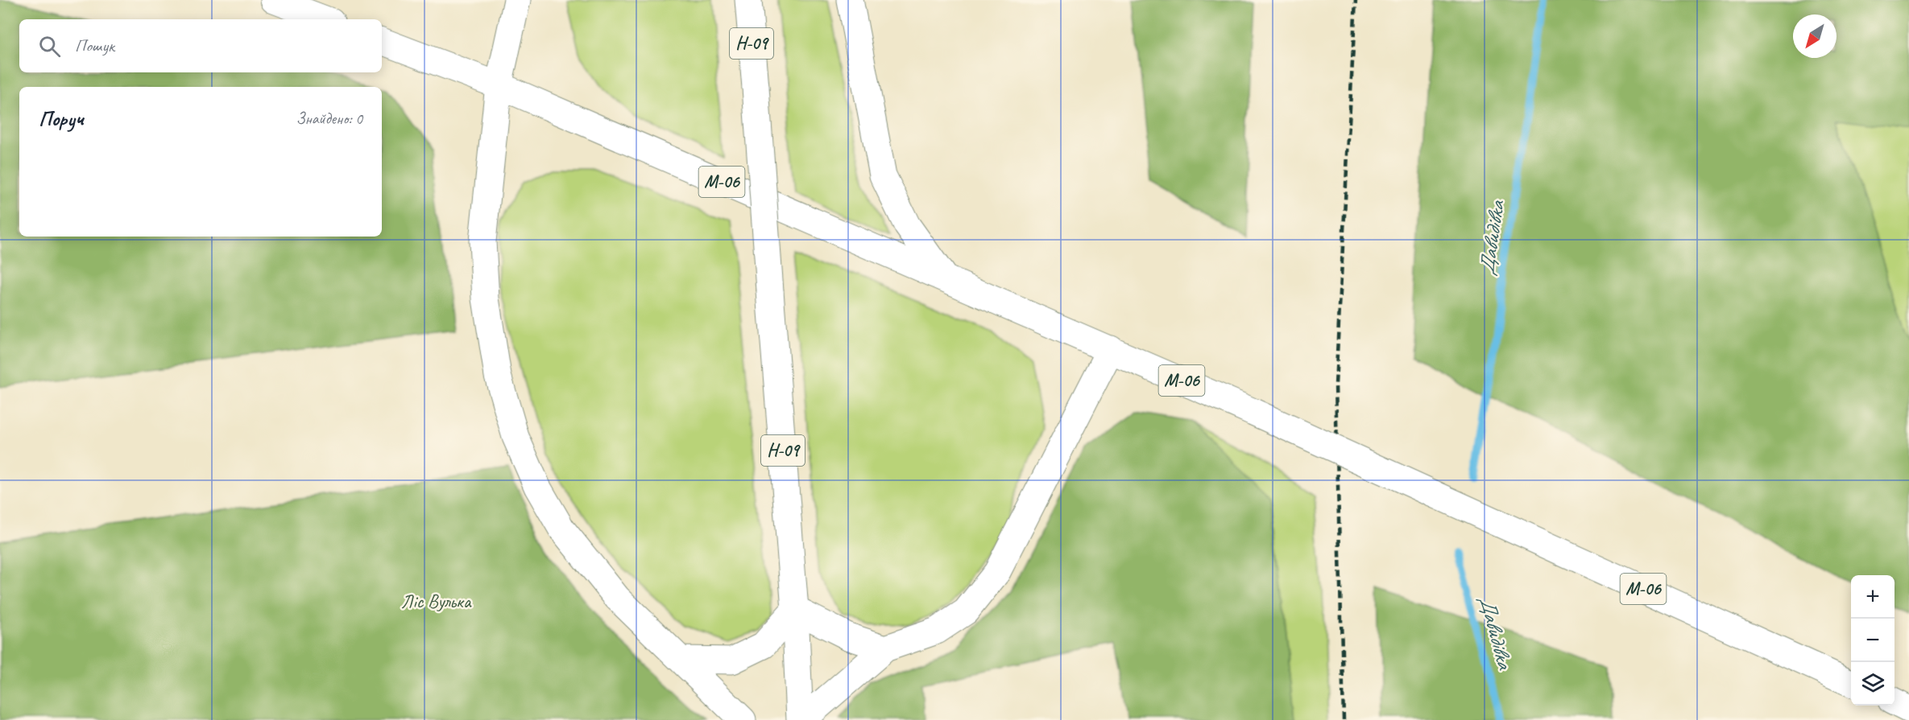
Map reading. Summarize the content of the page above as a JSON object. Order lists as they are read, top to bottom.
{
  "streets": {
    "main road": ["Н-09", "М-06"]
  },
  "water": ["Давидівка"],
  "parks": ["Ліс Вулька"],
  "north": "bottom left",
  "page": {
    "search": "Пошук",
    "heading": ["Поруч", "Знайдено: 0"],
    "map_buttons": ["+", "−"]
  }
}
